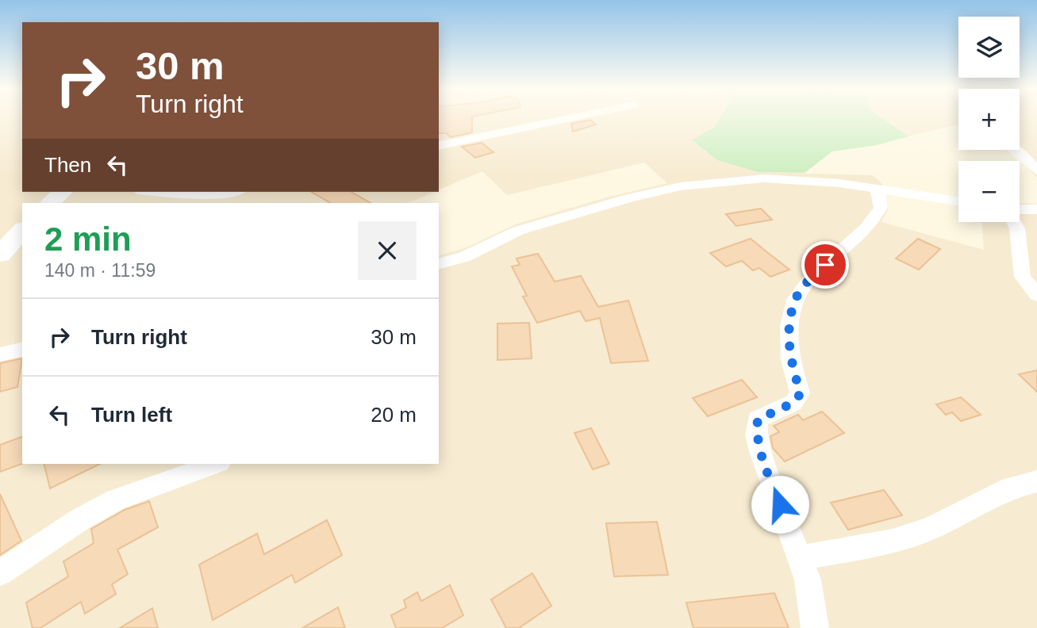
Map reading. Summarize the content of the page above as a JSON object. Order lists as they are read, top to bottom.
{
  "page": {
    "map_buttons": ["+", "−"],
    "turn": ["30 m", "Turn right"],
    "then": "Then",
    "heading": ["2 min", "140 m · 11:59"],
    "list": [
      {
        "name": "Turn right",
        "value": "30 m"
      },
      {
        "name": "Turn left",
        "value": "20 m"
      }
    ]
  }
}
